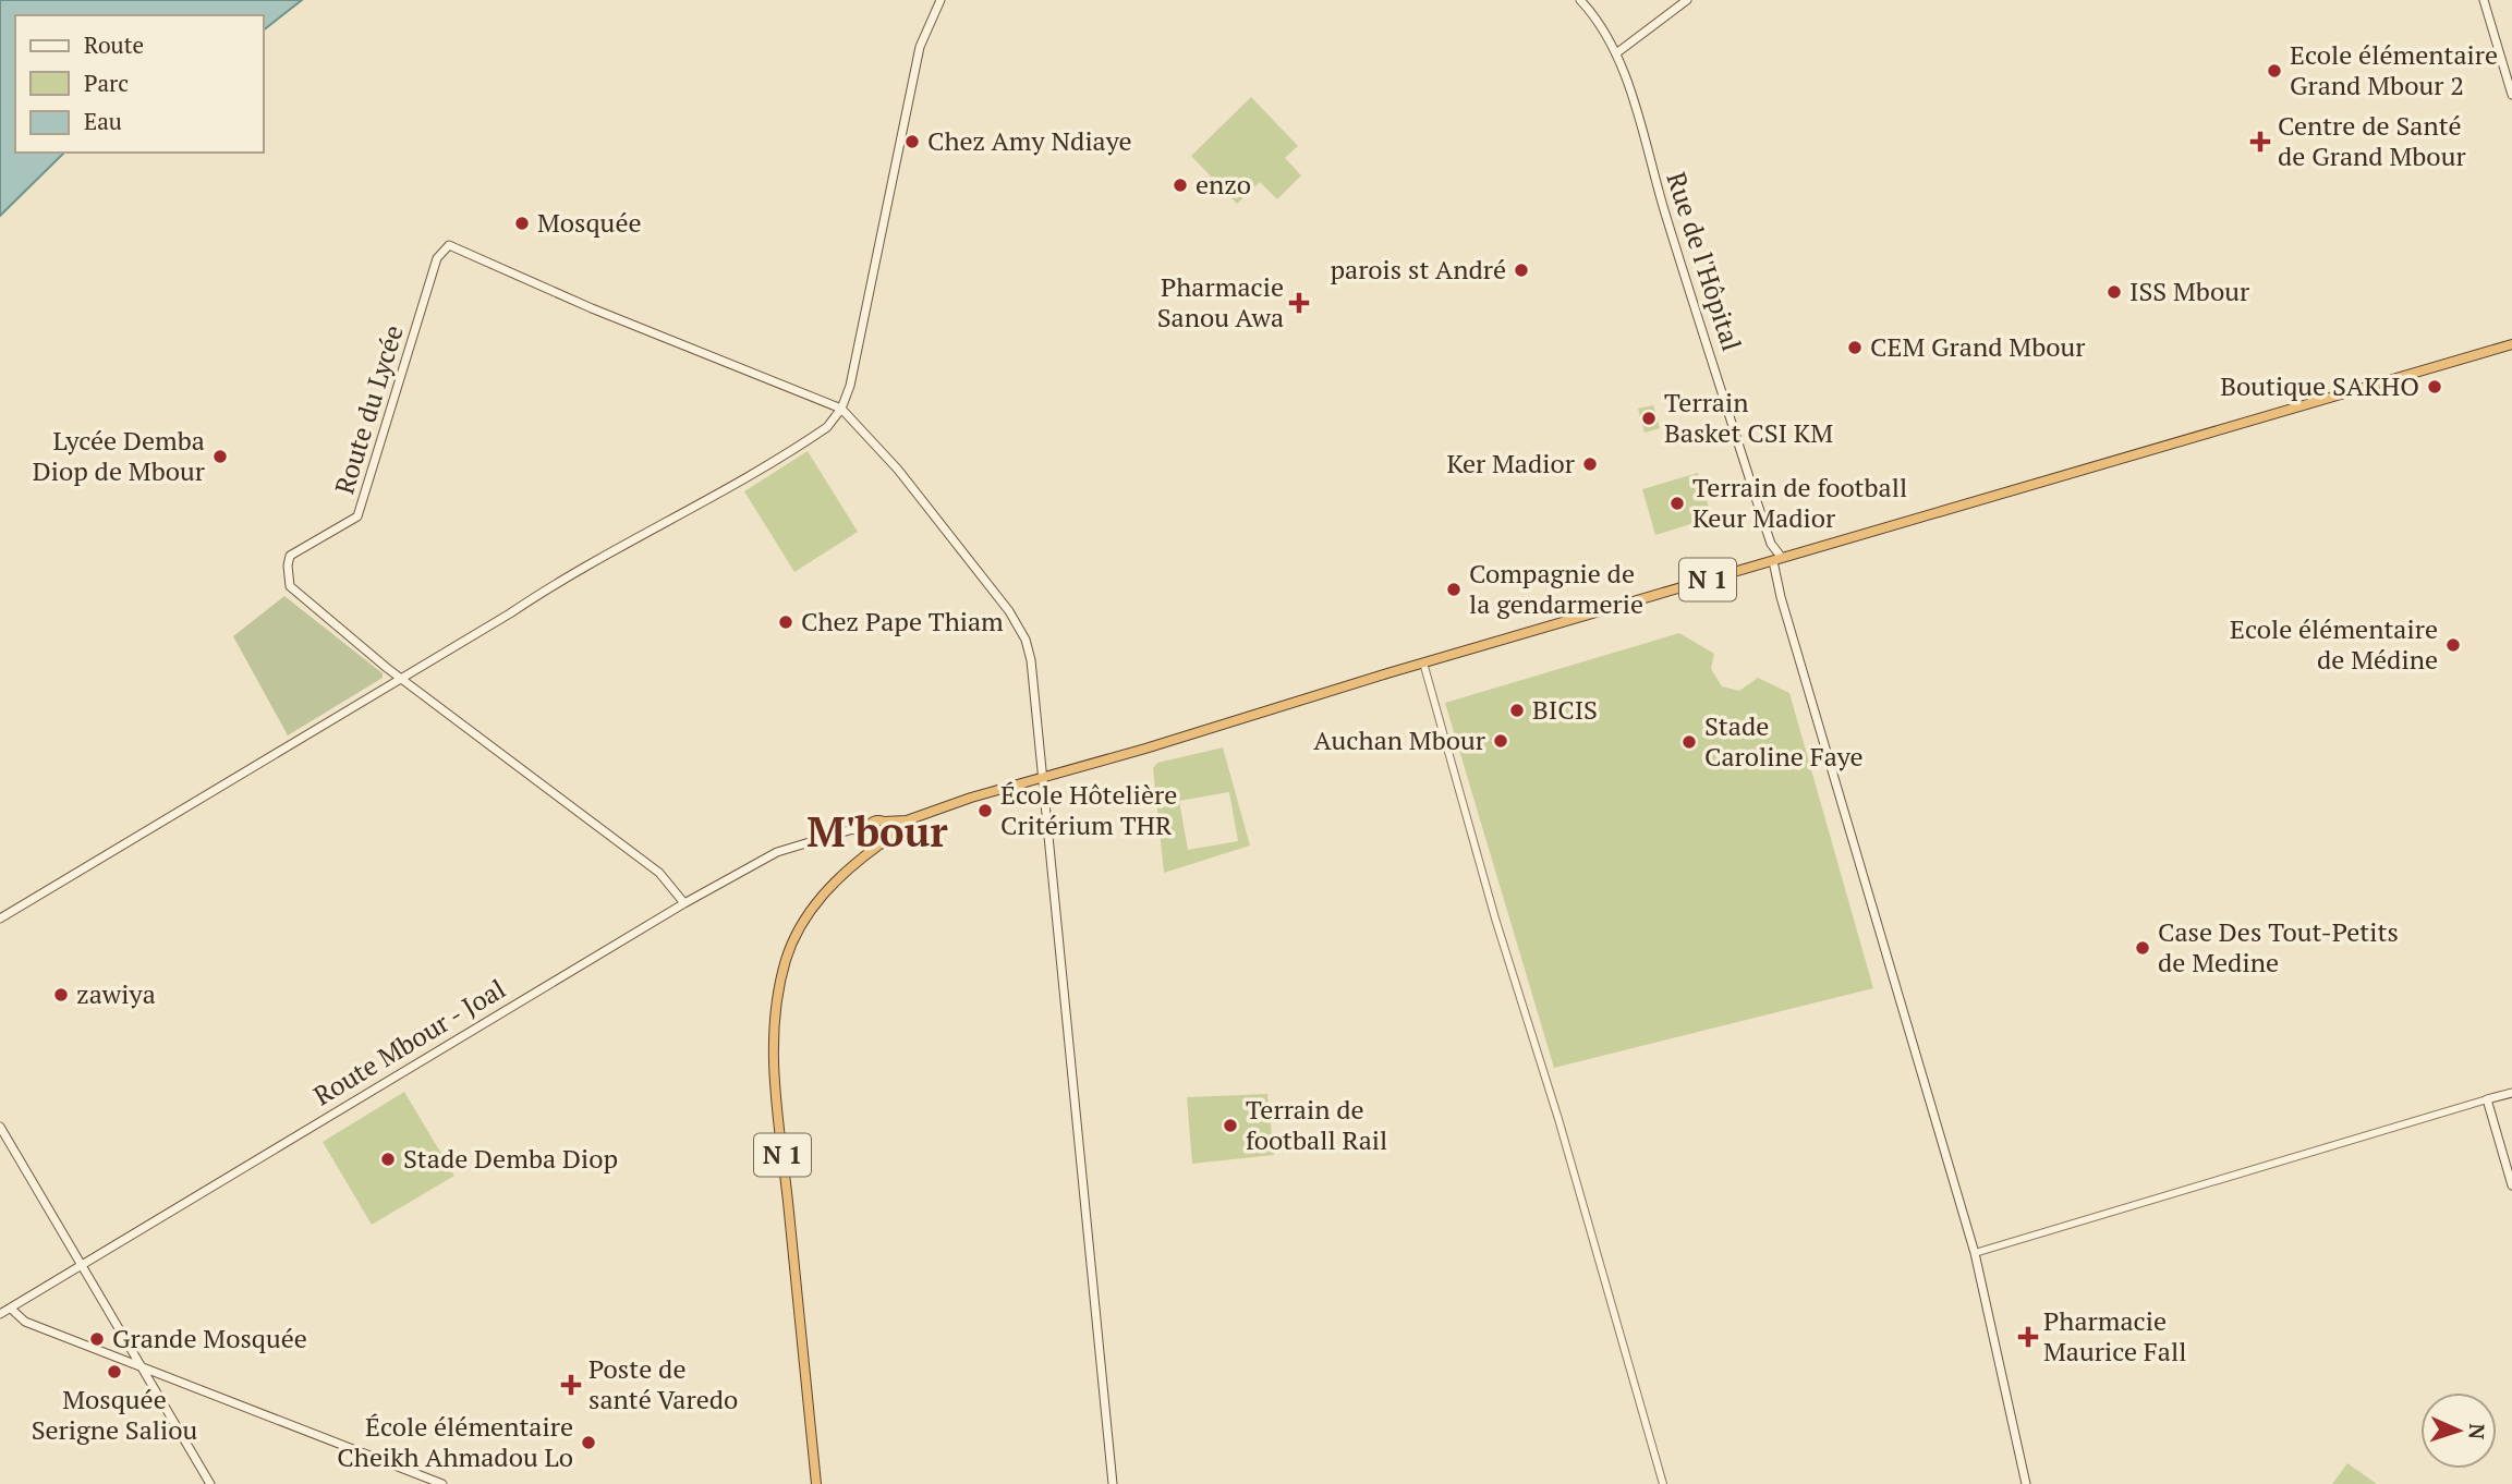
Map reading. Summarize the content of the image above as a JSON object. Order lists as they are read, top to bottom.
{
  "streets": {
    "highway": ["N 1"],
    "main road": ["Rue de l'Hôpital", "Route du Lycée", "Route Mbour - Joal"]
  },
  "crossings": [
    ["N 1", "Route Mbour - Joal"]
  ],
  "districts": ["M'bour"],
  "places": {
    "other": [
      "Ecole élémentaire Grand Mbour 2",
      "Chez Amy Ndiaye",
      "enzo",
      "Mosquée",
      "parois st André",
      "ISS Mbour",
      "CEM Grand Mbour",
      "Boutique SAKHO",
      "Terrain Basket CSI KM",
      "Lycée Demba Diop de Mbour",
      "Ker Madior",
      "Terrain de football Keur Madior",
      "Compagnie de la gendarmerie",
      "Chez Pape Thiam",
      "Ecole élémentaire de Médine",
      "BICIS",
      "Auchan Mbour",
      "Stade Caroline Faye",
      "École Hôtelière Critérium THR",
      "Case Des Tout-Petits de Medine",
      "zawiya",
      "Terrain de football Rail",
      "Stade Demba Diop",
      "Grande Mosquée",
      "Mosquée Serigne Saliou",
      "École élémentaire Cheikh Ahmadou Lo"
    ],
    "health": [
      "Centre de Santé de Grand Mbour",
      "Pharmacie Sanou Awa",
      "Pharmacie Maurice Fall",
      "Poste de santé Varedo"
    ]
  },
  "legend": ["Route", "Parc", "Eau"],
  "north": "right"
}
